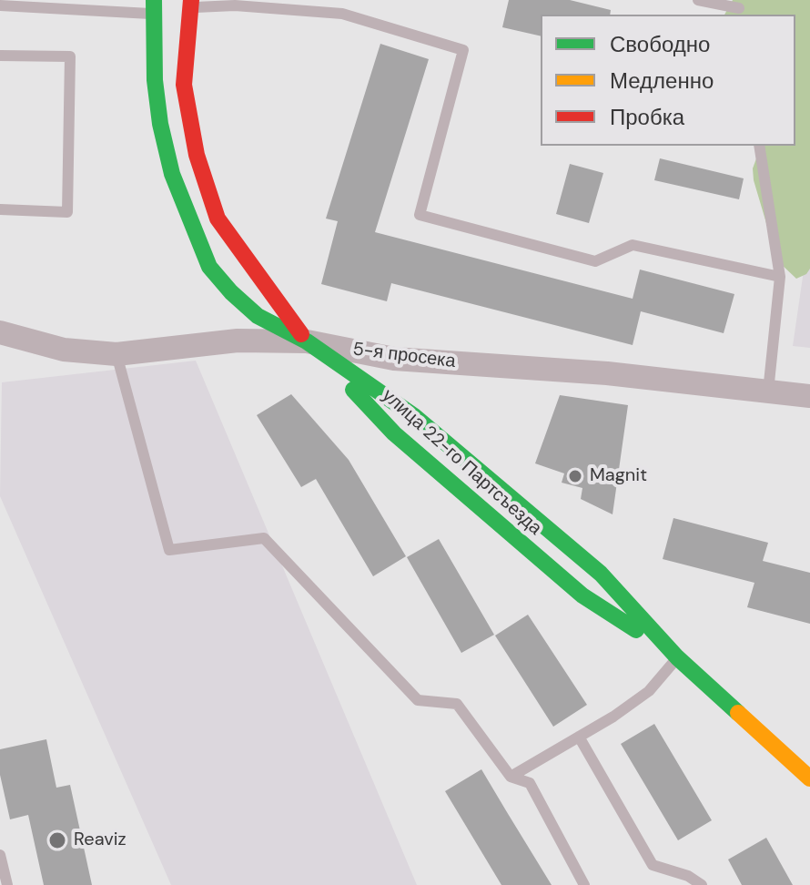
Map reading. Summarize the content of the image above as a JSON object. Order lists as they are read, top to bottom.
{
  "streets": {
    "main road": ["улица 22-го Партсъезда"],
    "street": ["5-я просека"]
  },
  "crossings": [
    ["5-я просека", "улица 22-го Партсъезда"]
  ],
  "places": ["Magnit", "Reaviz"],
  "legend": ["Свободно", "Медленно", "Пробка"]
}
